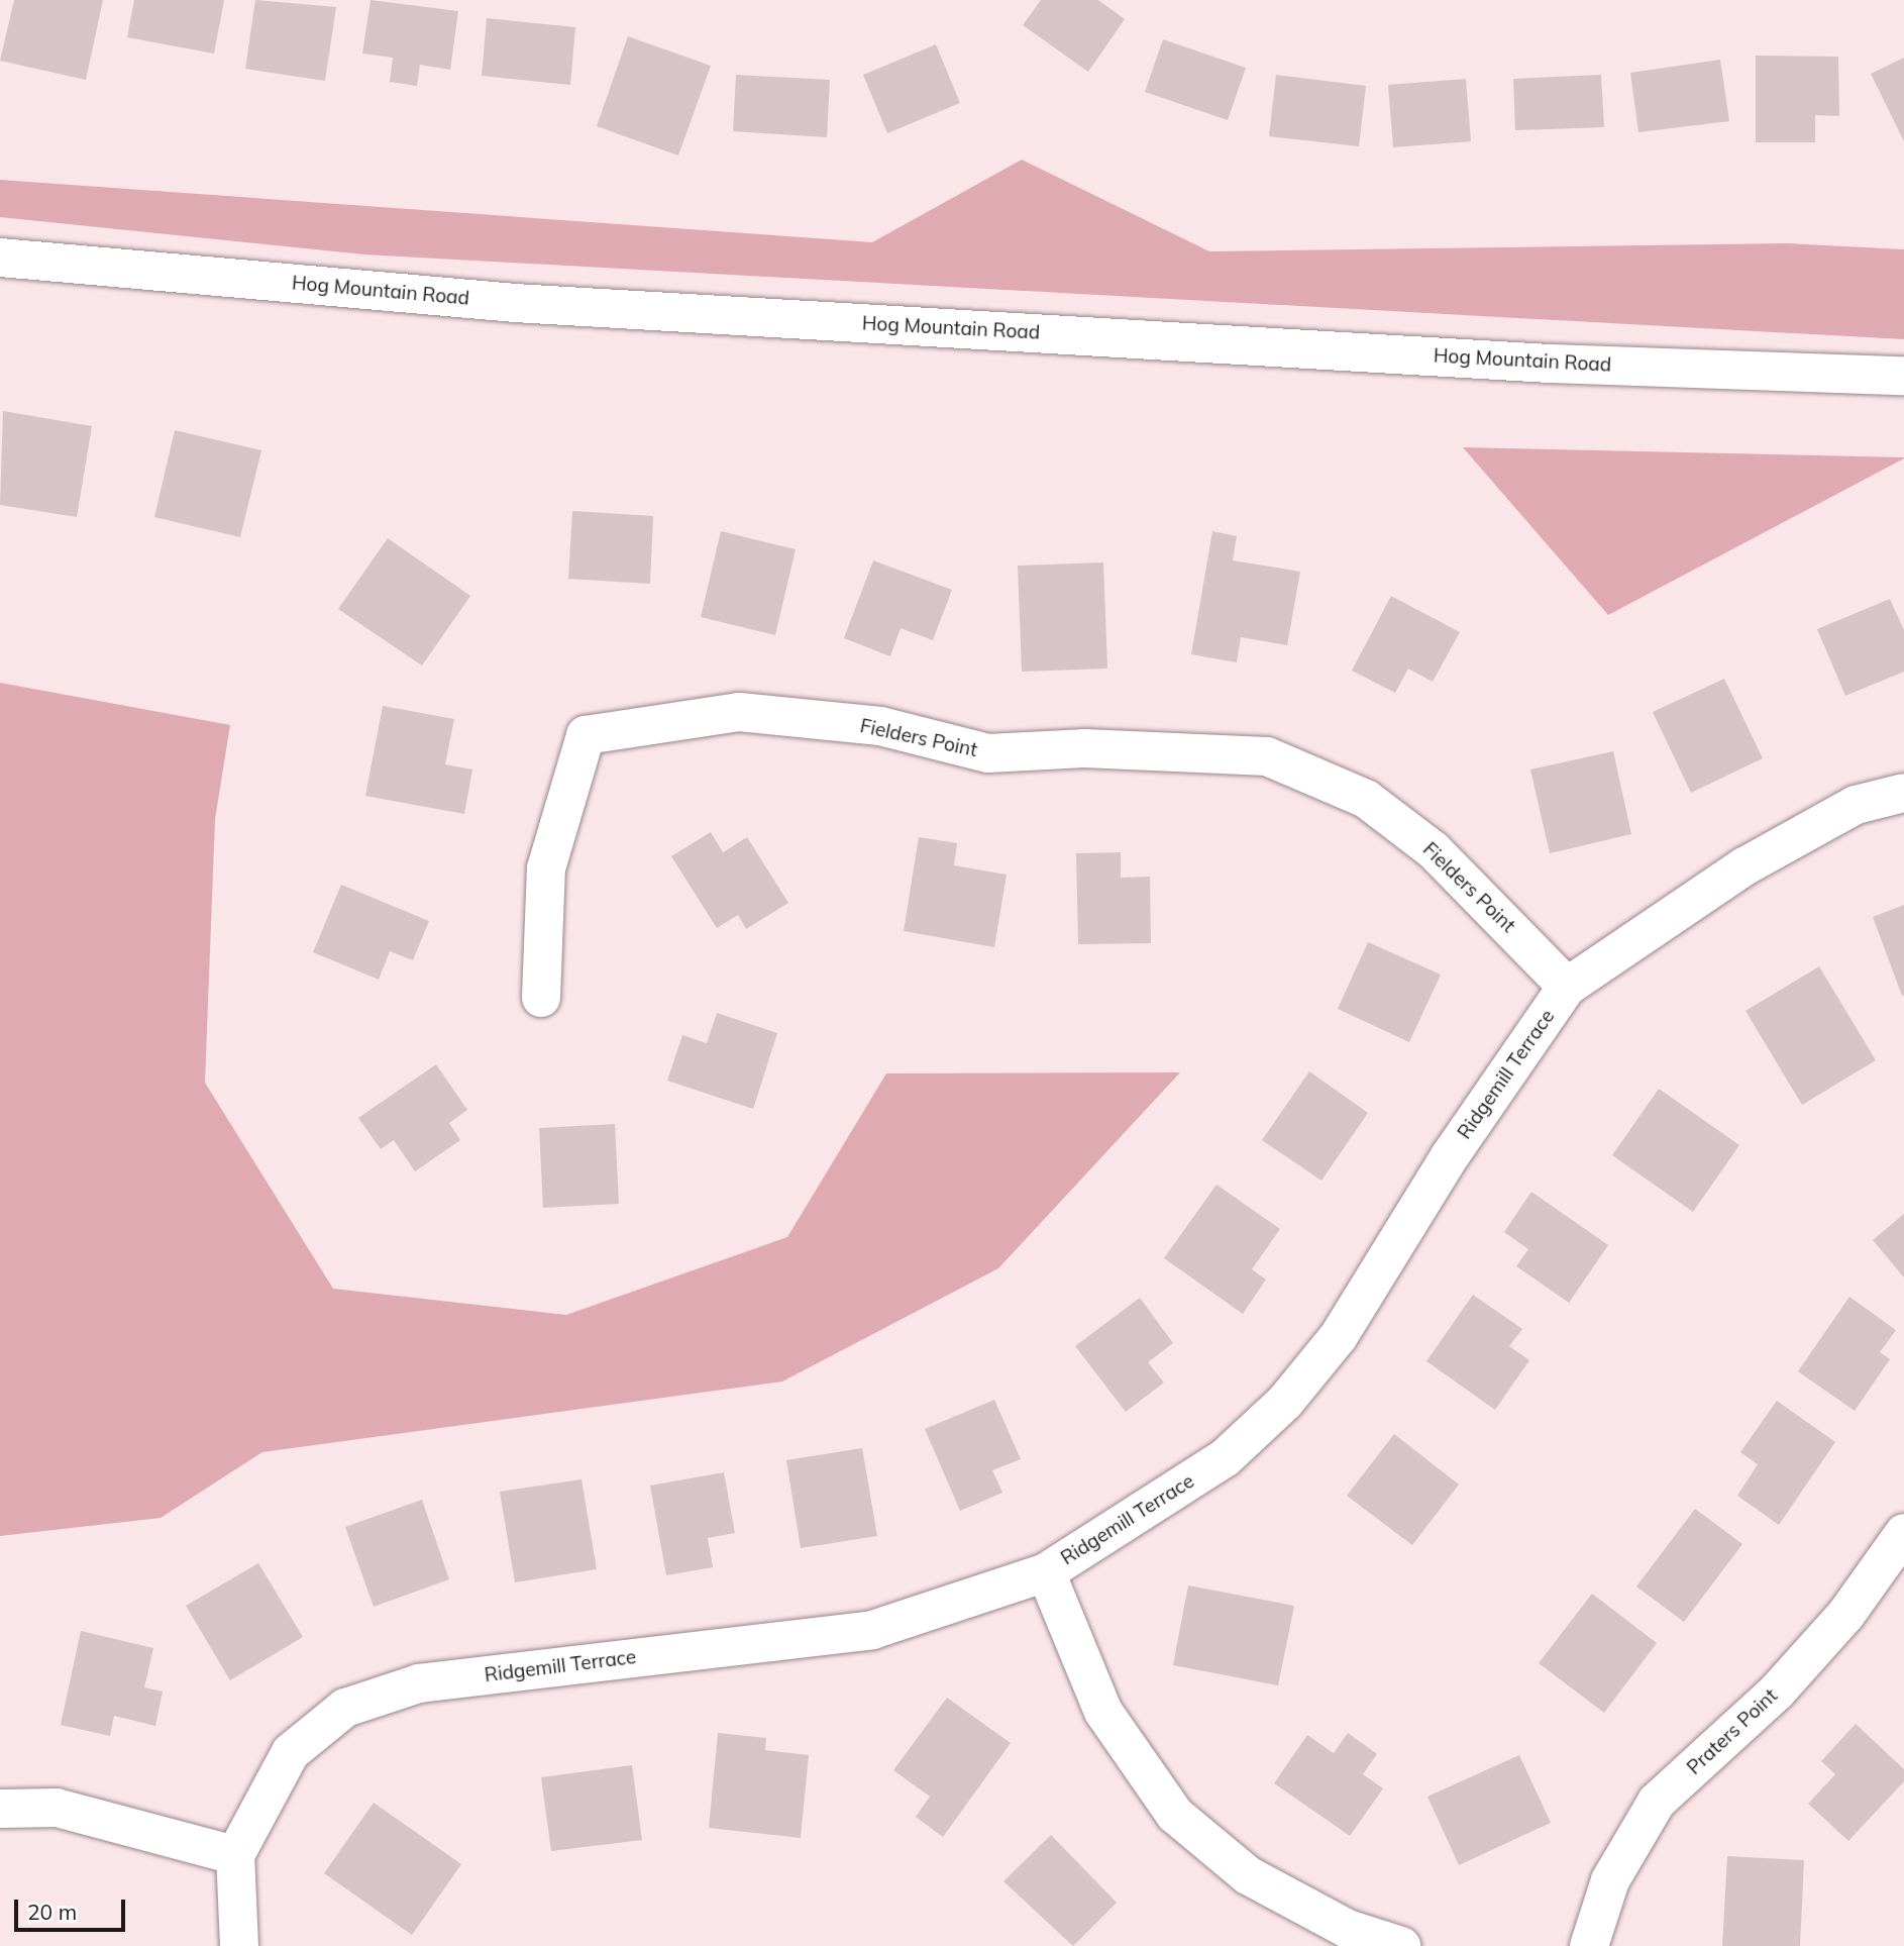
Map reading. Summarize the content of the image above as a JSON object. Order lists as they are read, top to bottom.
{
  "streets": {
    "street": [
      "Hog Mountain Road",
      "Fielders Point",
      "Ridgemill Terrace",
      "Praters Point"
    ]
  },
  "crossings": [
    ["Fielders Point", "Ridgemill Terrace"]
  ],
  "scale_bar": "20 m"
}
